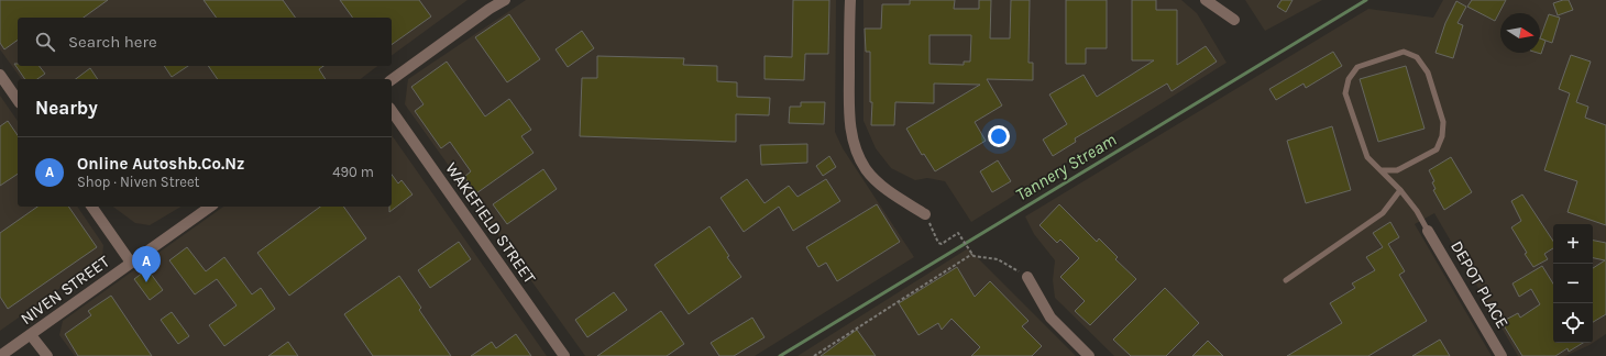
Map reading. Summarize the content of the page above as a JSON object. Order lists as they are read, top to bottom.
{
  "streets": {
    "street": ["WAKEFIELD STREET", "DEPOT PLACE", "NIVEN STREET"]
  },
  "water": ["Tannery Stream"],
  "north": "right",
  "page": {
    "search": "Search here",
    "heading": "Nearby",
    "list": [
      {
        "mark": "A",
        "name": "Online Autoshb.Co.Nz",
        "note": "Shop · Niven Street",
        "value": "490 m"
      }
    ],
    "map_buttons": ["+", "−"],
    "pins": "A"
  }
}
